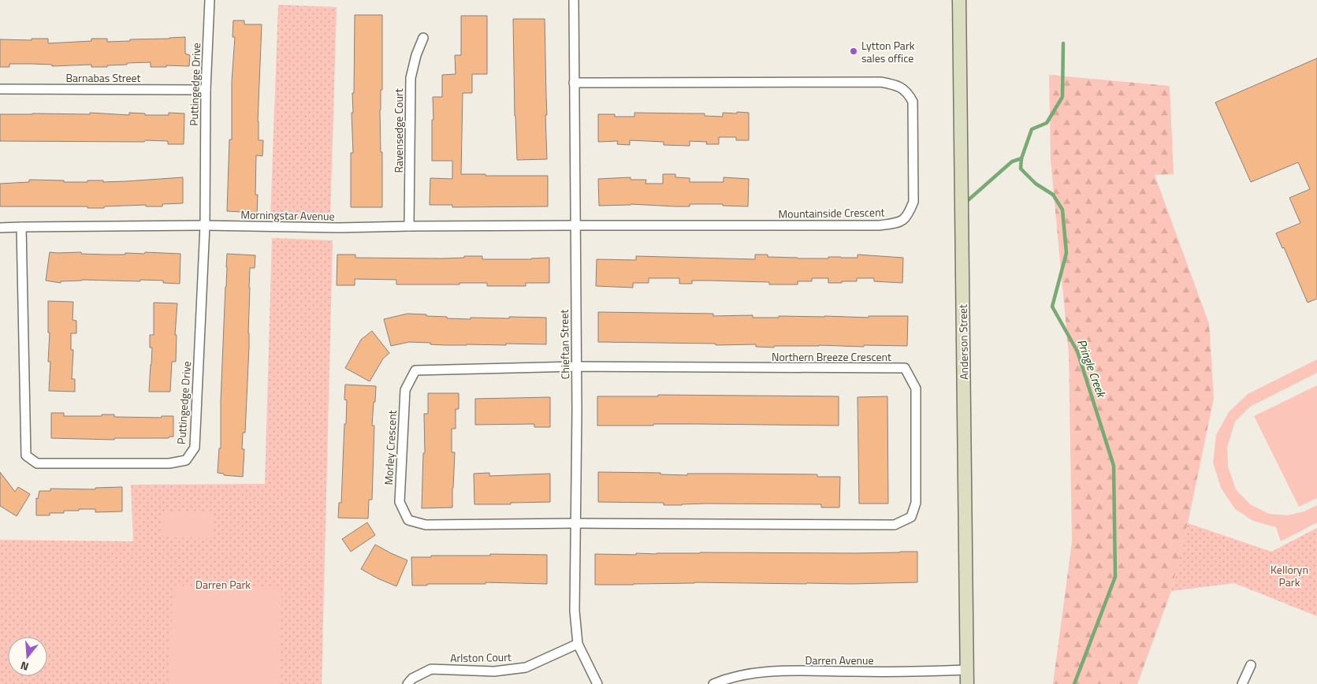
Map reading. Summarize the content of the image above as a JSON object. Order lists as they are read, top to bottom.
{
  "streets": {
    "street": [
      "Barnabas Street",
      "Puttingedge Drive",
      "Ravensedge Court",
      "Mountainside Crescent",
      "Morningstar Avenue",
      "Anderson Street",
      "Chieftan Street",
      "Northern Breeze Crescent",
      "Morley Crescent",
      "Arlston Court",
      "Darren Avenue"
    ]
  },
  "crossings": [
    ["Barnabas Street", "Puttingedge Drive"],
    ["Puttingedge Drive", "Morningstar Avenue"],
    ["Ravensedge Court", "Morningstar Avenue"],
    ["Mountainside Crescent", "Morningstar Avenue"],
    ["Mountainside Crescent", "Chieftan Street"],
    ["Morningstar Avenue", "Chieftan Street"],
    ["Anderson Street", "Darren Avenue"],
    ["Chieftan Street", "Northern Breeze Crescent"],
    ["Chieftan Street", "Morley Crescent"],
    ["Chieftan Street", "Arlston Court"],
    ["Northern Breeze Crescent", "Morley Crescent"]
  ],
  "water": ["Pringle Creek"],
  "parks": ["Kelloryn Park", "Darren Park"],
  "places": ["Lytton Park sales office"],
  "north": "bottom"
}
